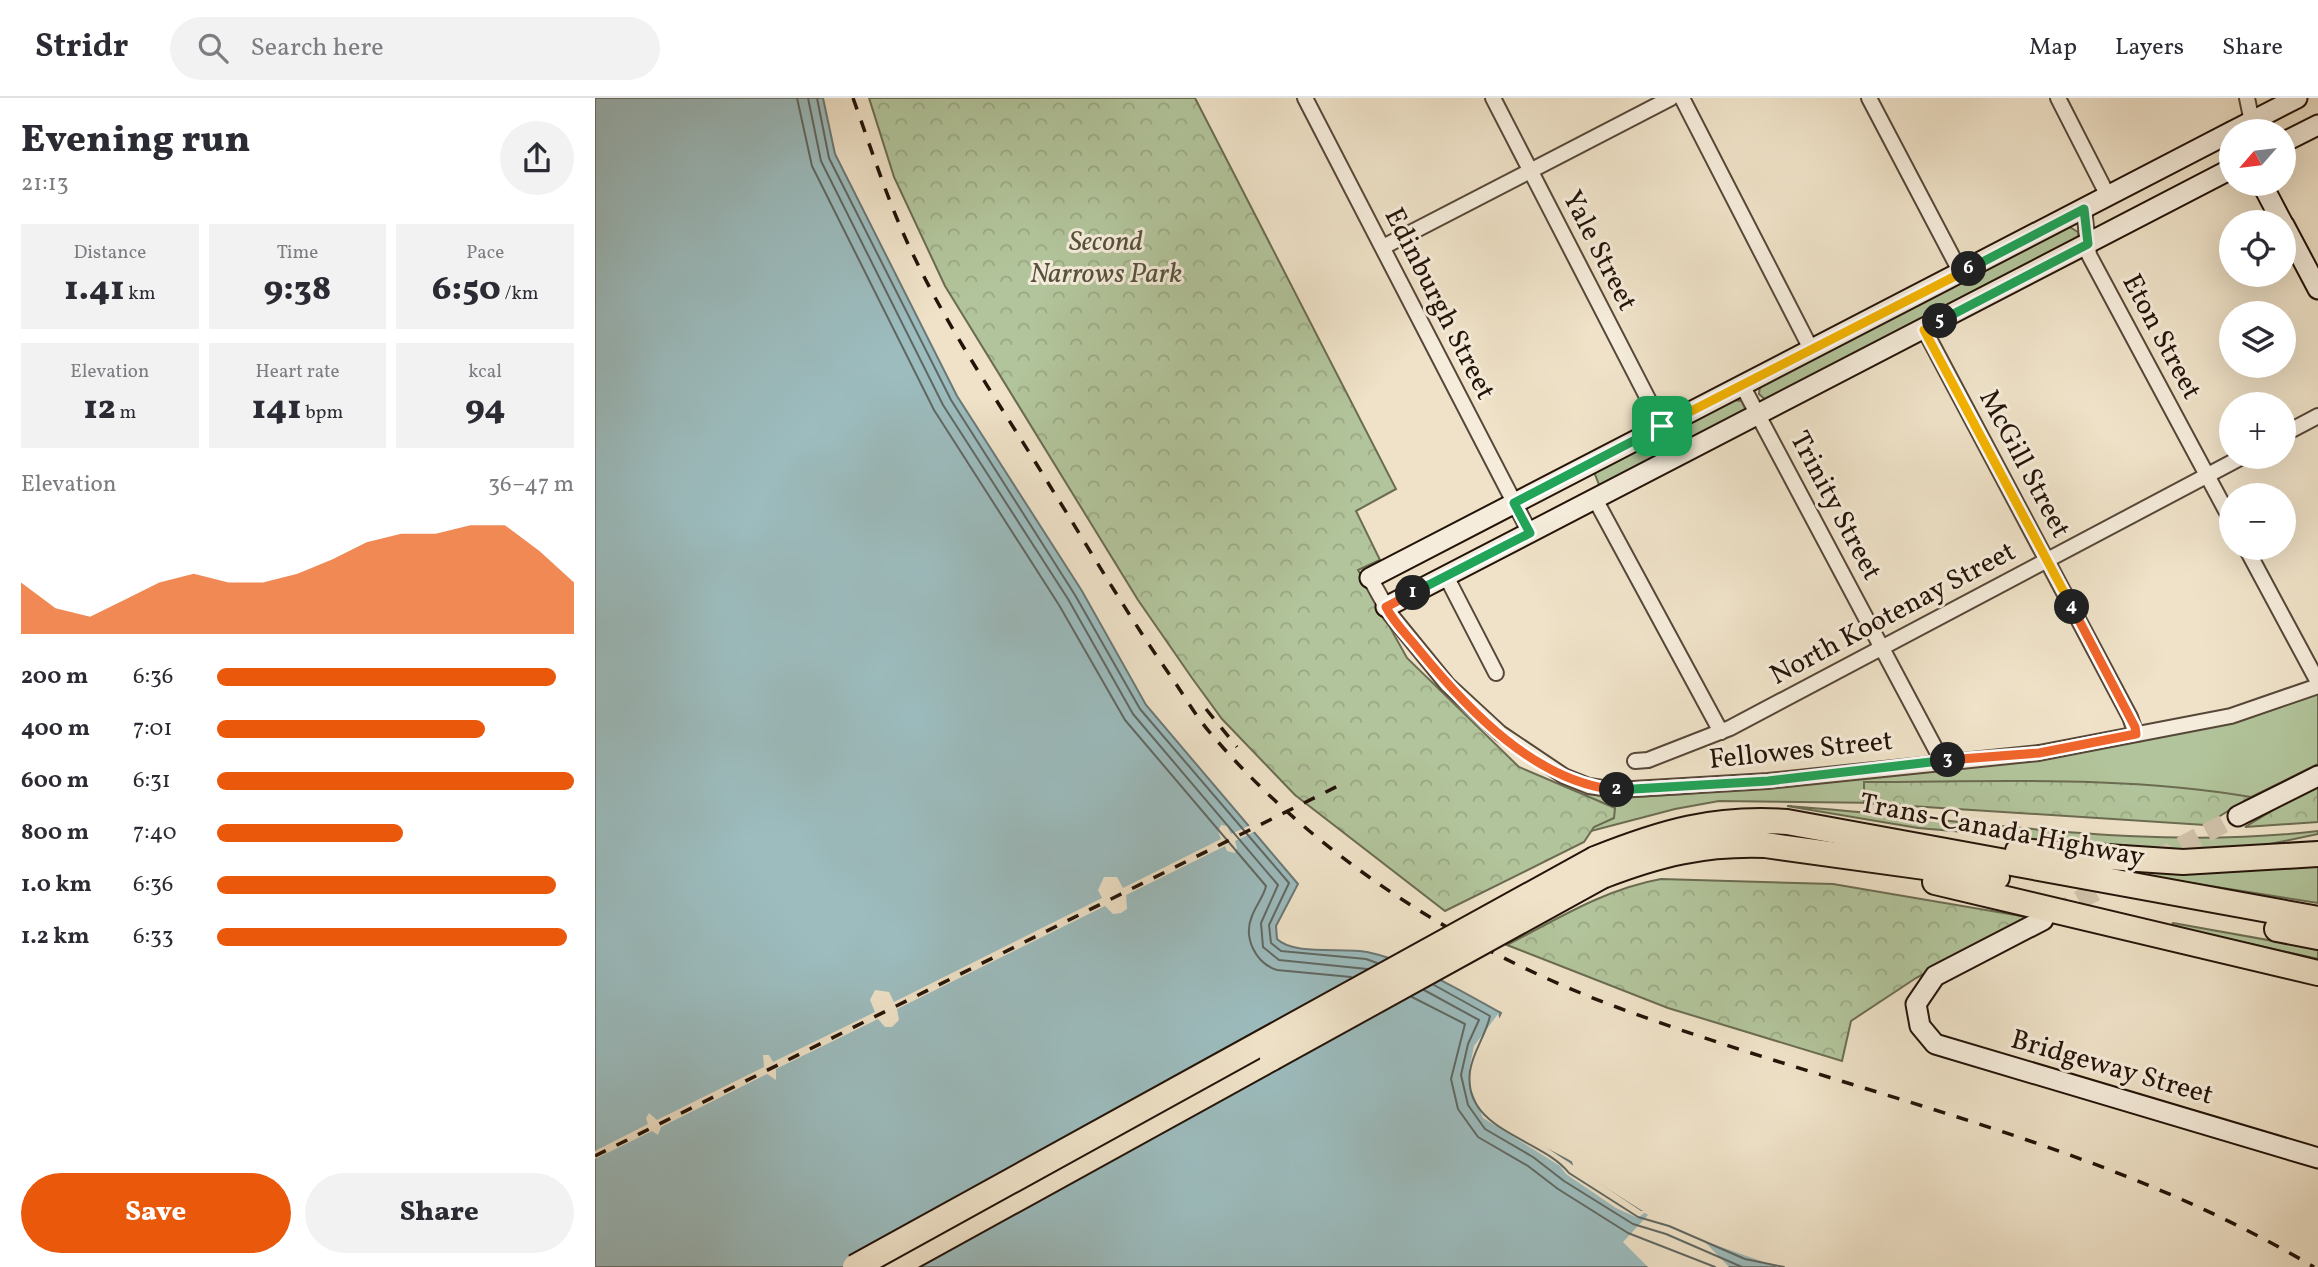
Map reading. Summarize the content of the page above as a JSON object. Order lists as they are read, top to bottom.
{
  "streets": {
    "highway": ["Trans-Canada Highway"],
    "street": [
      "Yale Street",
      "Edinburgh Street",
      "Eton Street",
      "McGill Street",
      "Trinity Street",
      "North Kootenay Street",
      "Fellowes Street",
      "Bridgeway Street"
    ]
  },
  "crossings": [
    ["Eton Street", "North Kootenay Street"],
    ["McGill Street", "North Kootenay Street"],
    ["McGill Street", "Fellowes Street"],
    ["Trinity Street", "North Kootenay Street"],
    ["Trinity Street", "Fellowes Street"]
  ],
  "parks": ["Second Narrows Park"],
  "north": "bottom left",
  "page": {
    "header": "Stridr",
    "search": "Search here",
    "nav": ["Map", "Layers", "Share"],
    "heading": ["Evening run", "21:13"],
    "map_buttons": ["+", "−"],
    "stats": [
      ["Distance", "1.41 km"],
      ["Time", "9:38"],
      ["Pace", "6:50 /km"],
      ["Elevation", "12 m"],
      ["Heart rate", "141 bpm"],
      ["kcal", "94"]
    ],
    "pins": [
      "6",
      "5",
      "1",
      "4",
      "3",
      "2"
    ],
    "chart": ["Elevation", "36–47 m"],
    "list": [
      {
        "name": "200 m",
        "note": "6:36"
      },
      {
        "name": "400 m",
        "note": "7:01"
      },
      {
        "name": "600 m",
        "note": "6:31"
      },
      {
        "name": "800 m",
        "note": "7:40"
      },
      {
        "name": "1.0 km",
        "note": "6:36"
      },
      {
        "name": "1.2 km",
        "note": "6:33"
      }
    ],
    "buttons": ["Save", "Share"]
  }
}
